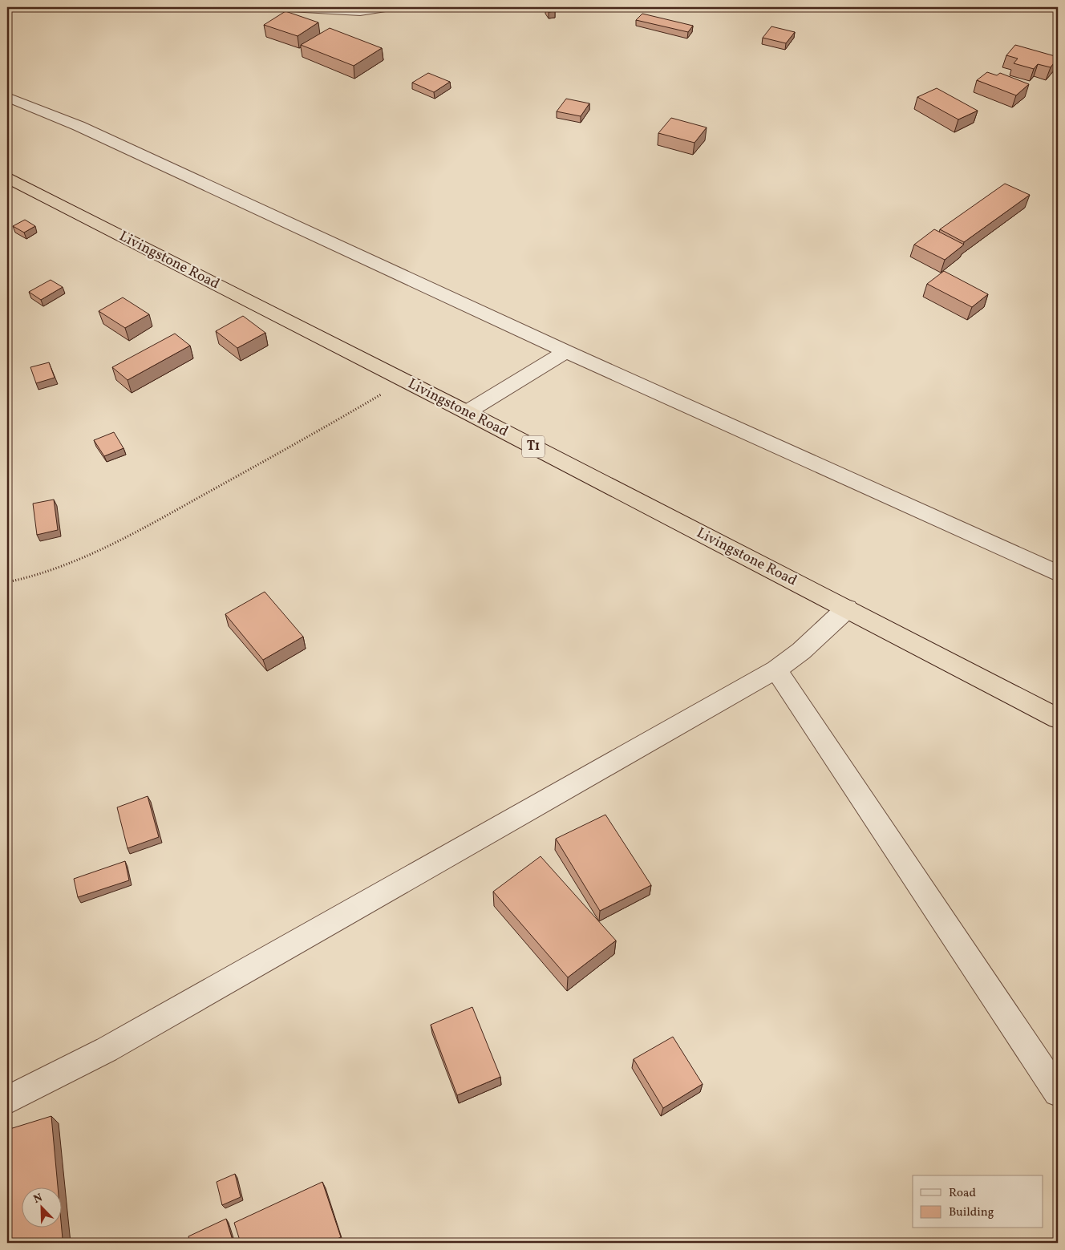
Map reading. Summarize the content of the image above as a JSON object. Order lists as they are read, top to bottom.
{
  "streets": {
    "highway": ["Livingstone Road", "T1"]
  },
  "legend": ["Road", "Building"],
  "north": "top left"
}
